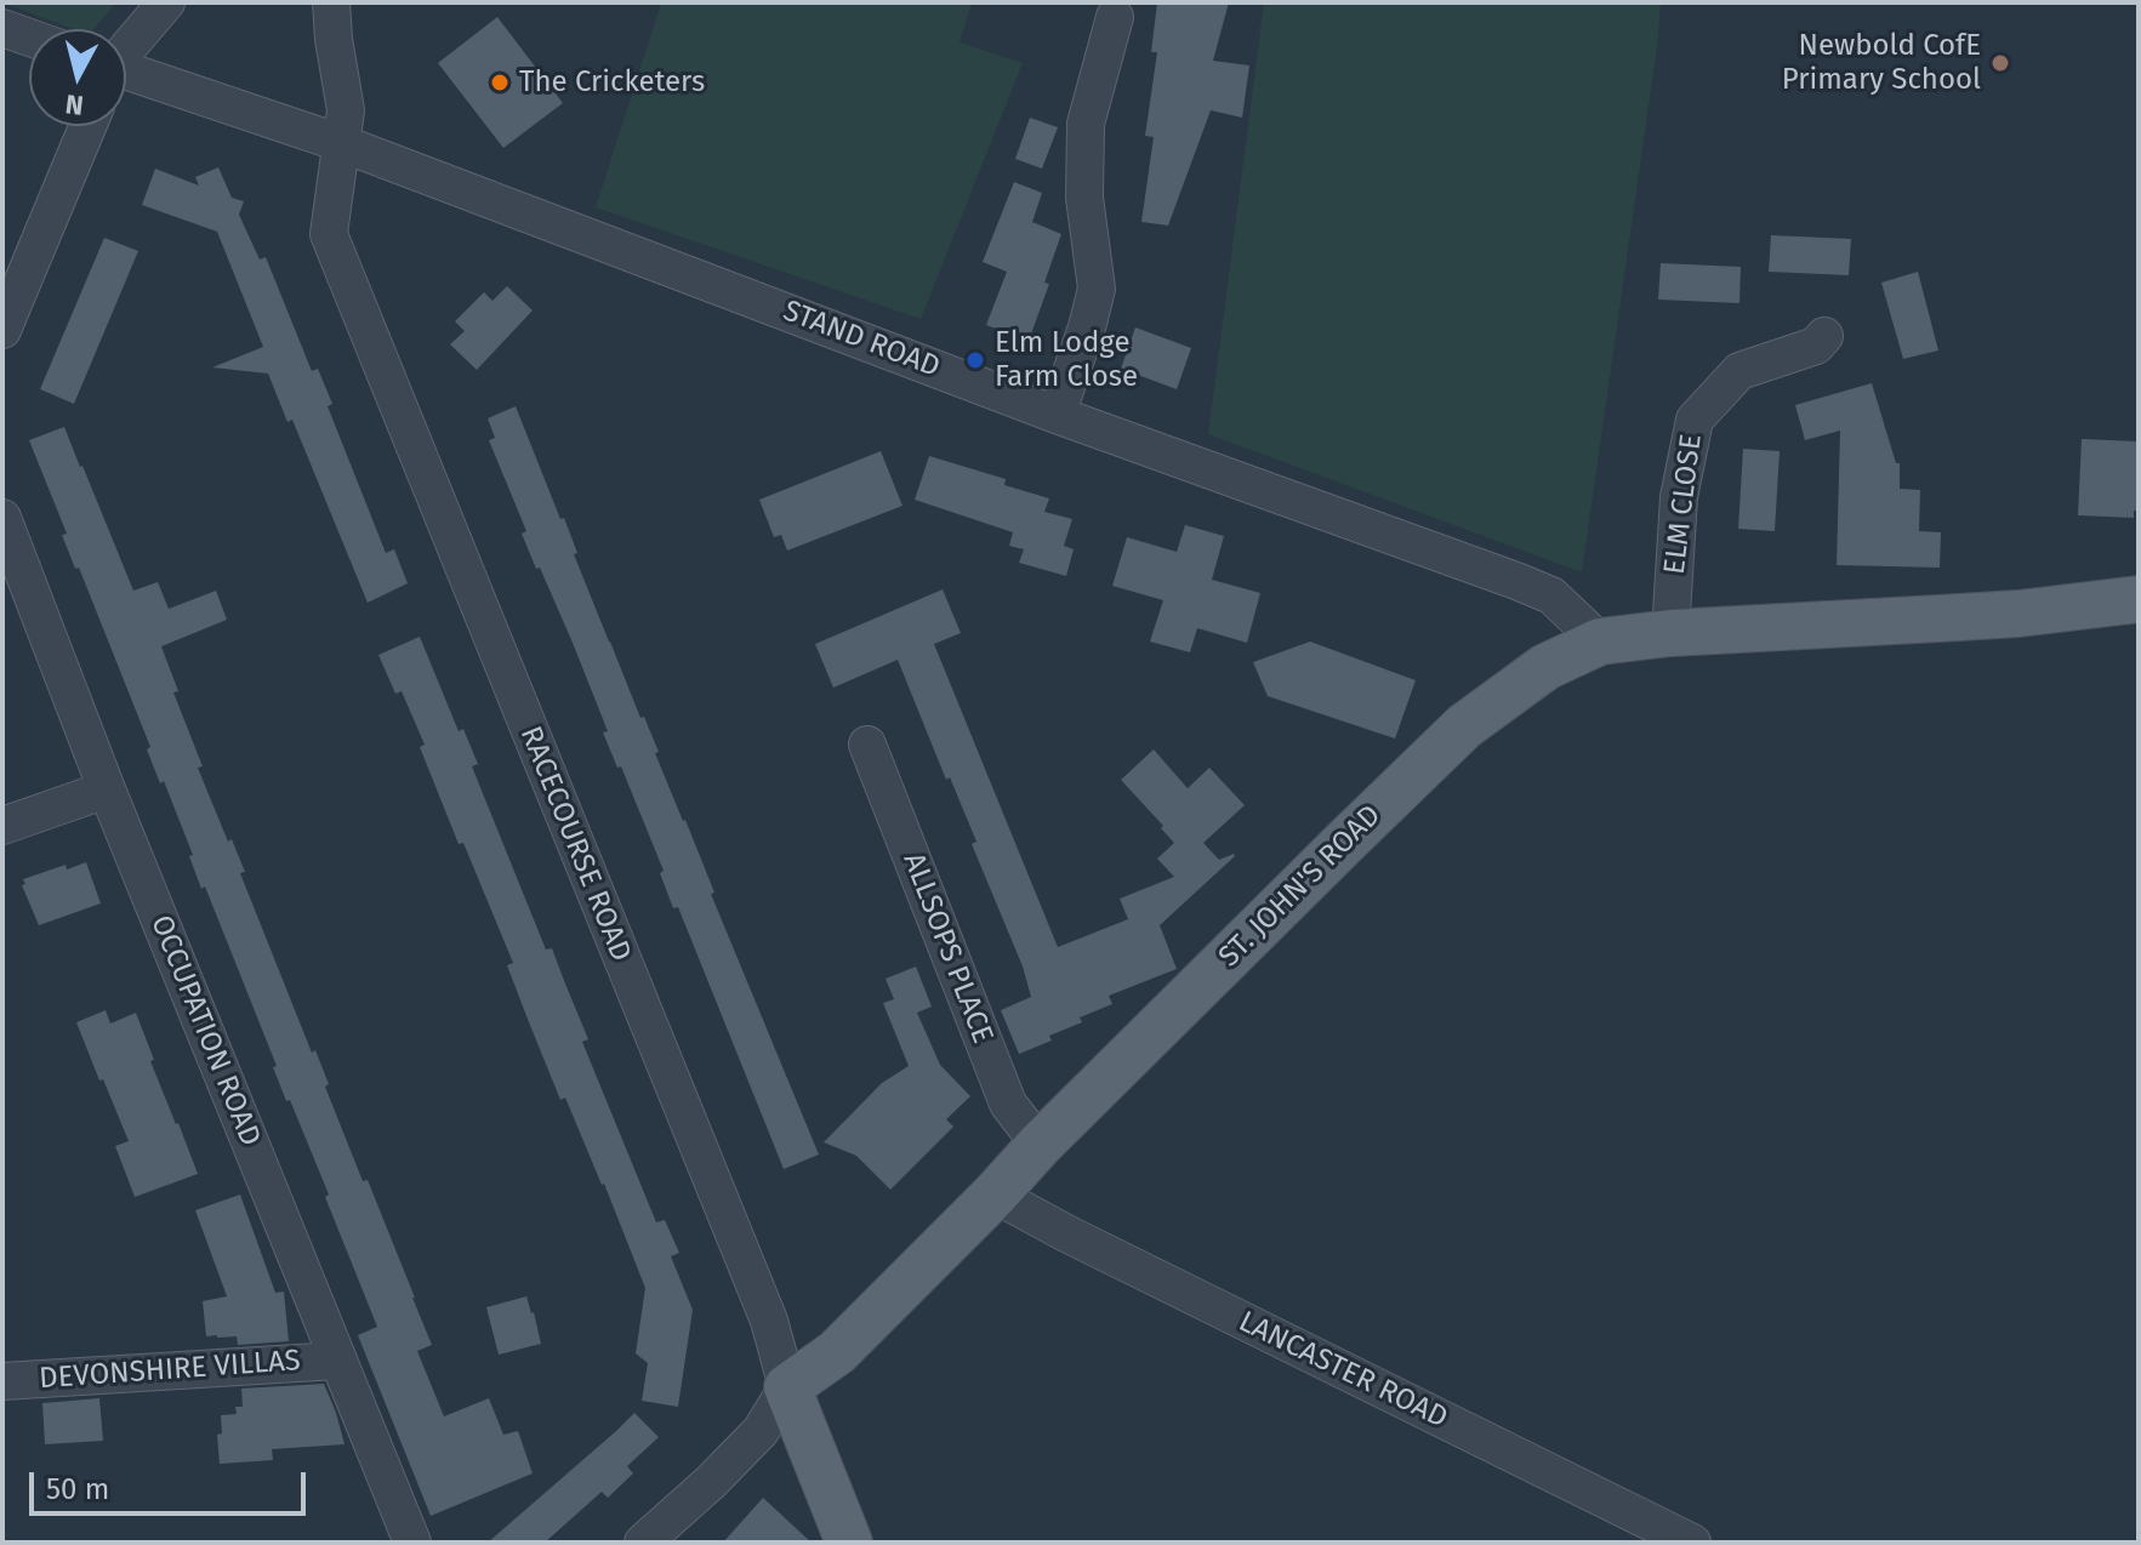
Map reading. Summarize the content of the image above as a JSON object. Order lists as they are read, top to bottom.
{
  "streets": {
    "main road": ["RACECOURSE ROAD", "ST. JOHN'S ROAD"],
    "street": [
      "STAND ROAD",
      "ELM CLOSE",
      "ALLSOPS PLACE",
      "OCCUPATION ROAD",
      "DEVONSHIRE VILLAS",
      "LANCASTER ROAD"
    ]
  },
  "crossings": [
    ["STAND ROAD", "RACECOURSE ROAD"],
    ["STAND ROAD", "ST. JOHN'S ROAD"],
    ["ELM CLOSE", "ST. JOHN'S ROAD"],
    ["RACECOURSE ROAD", "ST. JOHN'S ROAD"],
    ["ST. JOHN'S ROAD", "ALLSOPS PLACE"],
    ["ST. JOHN'S ROAD", "LANCASTER ROAD"],
    ["OCCUPATION ROAD", "DEVONSHIRE VILLAS"]
  ],
  "places": ["Newbold CofE Primary School", "The Cricketers", "Elm Lodge Farm Close"],
  "scale_bar": "50 m",
  "north": "bottom"
}
